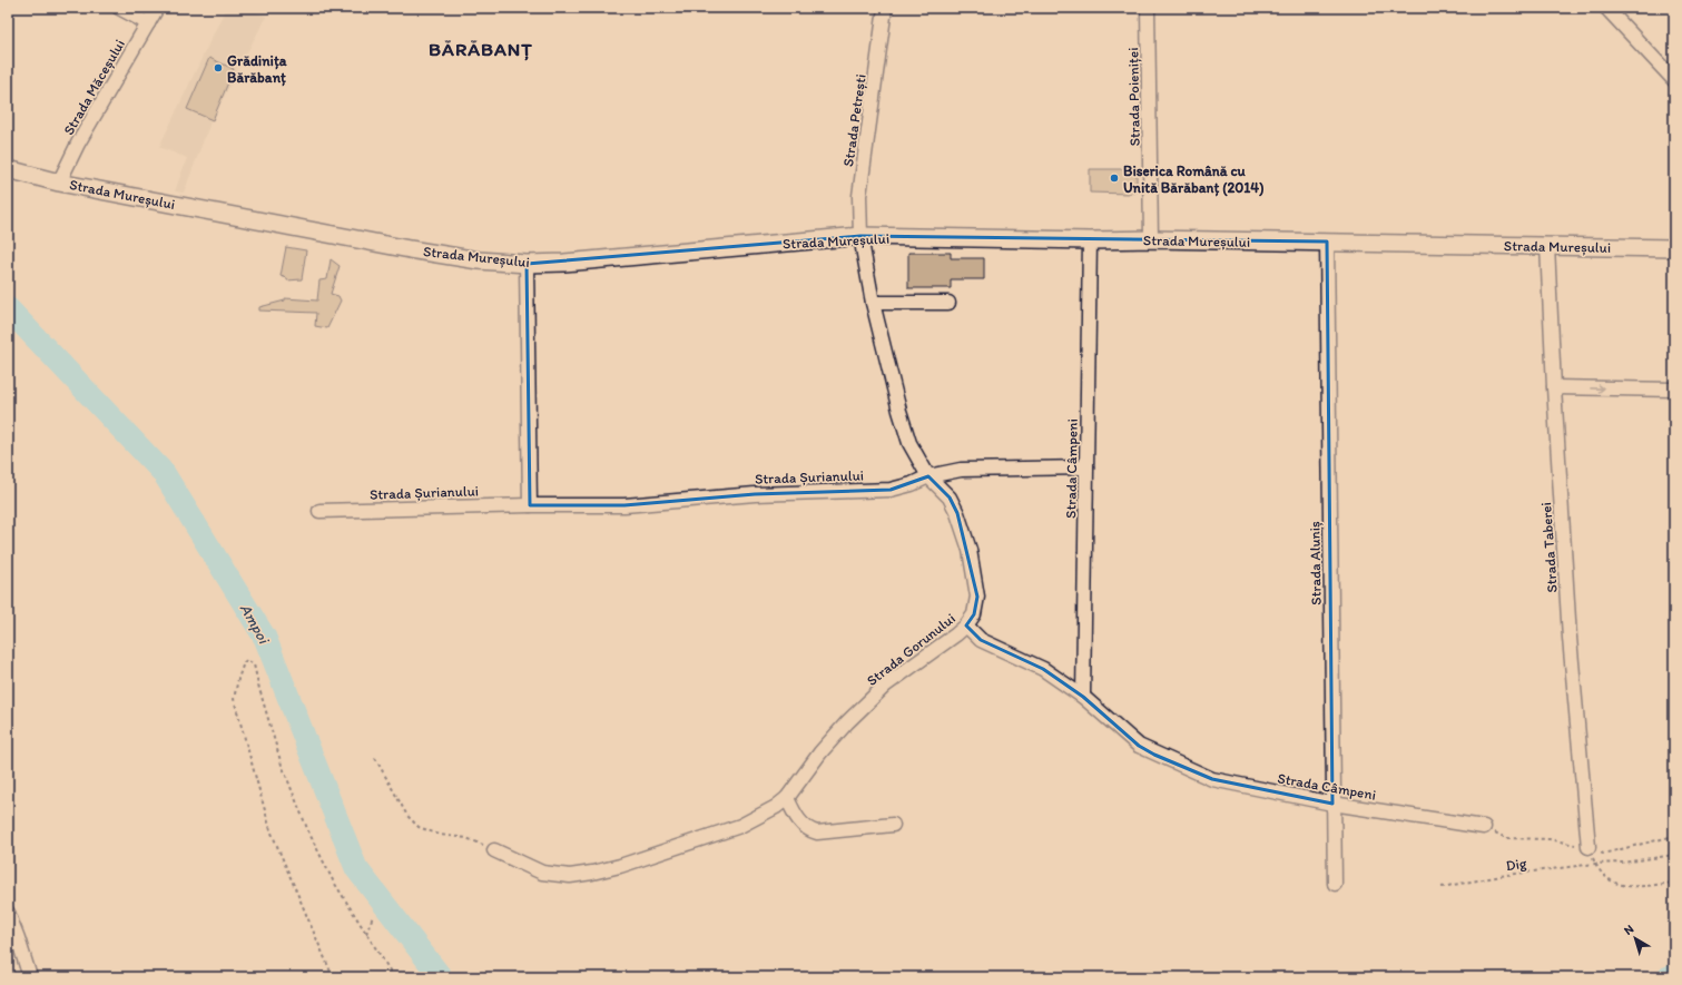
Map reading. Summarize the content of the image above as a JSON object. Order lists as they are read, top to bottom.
{
  "streets": {
    "street": [
      "Strada Măceșului",
      "Strada Poieniței",
      "Strada Petrești",
      "Strada Mureșului",
      "Strada Câmpeni",
      "Strada Șurianului",
      "Strada Taberei",
      "Strada Aluniș",
      "Strada Gorunului"
    ],
    "path": ["Dig"]
  },
  "crossings": [
    ["Strada Măceșului", "Strada Mureșului"],
    ["Strada Poieniței", "Strada Mureșului"],
    ["Strada Petrești", "Strada Mureșului"],
    ["Strada Petrești", "Strada Gorunului"],
    ["Strada Mureșului", "Strada Câmpeni"],
    ["Strada Mureșului", "Strada Taberei"],
    ["Strada Mureșului", "Strada Aluniș"],
    ["Strada Mureșului", "Strada Gorunului"],
    ["Strada Câmpeni", "Strada Șurianului"],
    ["Strada Câmpeni", "Strada Aluniș"],
    ["Strada Câmpeni", "Strada Gorunului"],
    ["Strada Șurianului", "Strada Gorunului"]
  ],
  "districts": ["BĂRĂBANȚ"],
  "water": ["Ampoi"],
  "places": ["Grădinița Bărăbanț", "Biserica Română cu Unită Bărăbanț (2014)"],
  "north": "top left"
}
